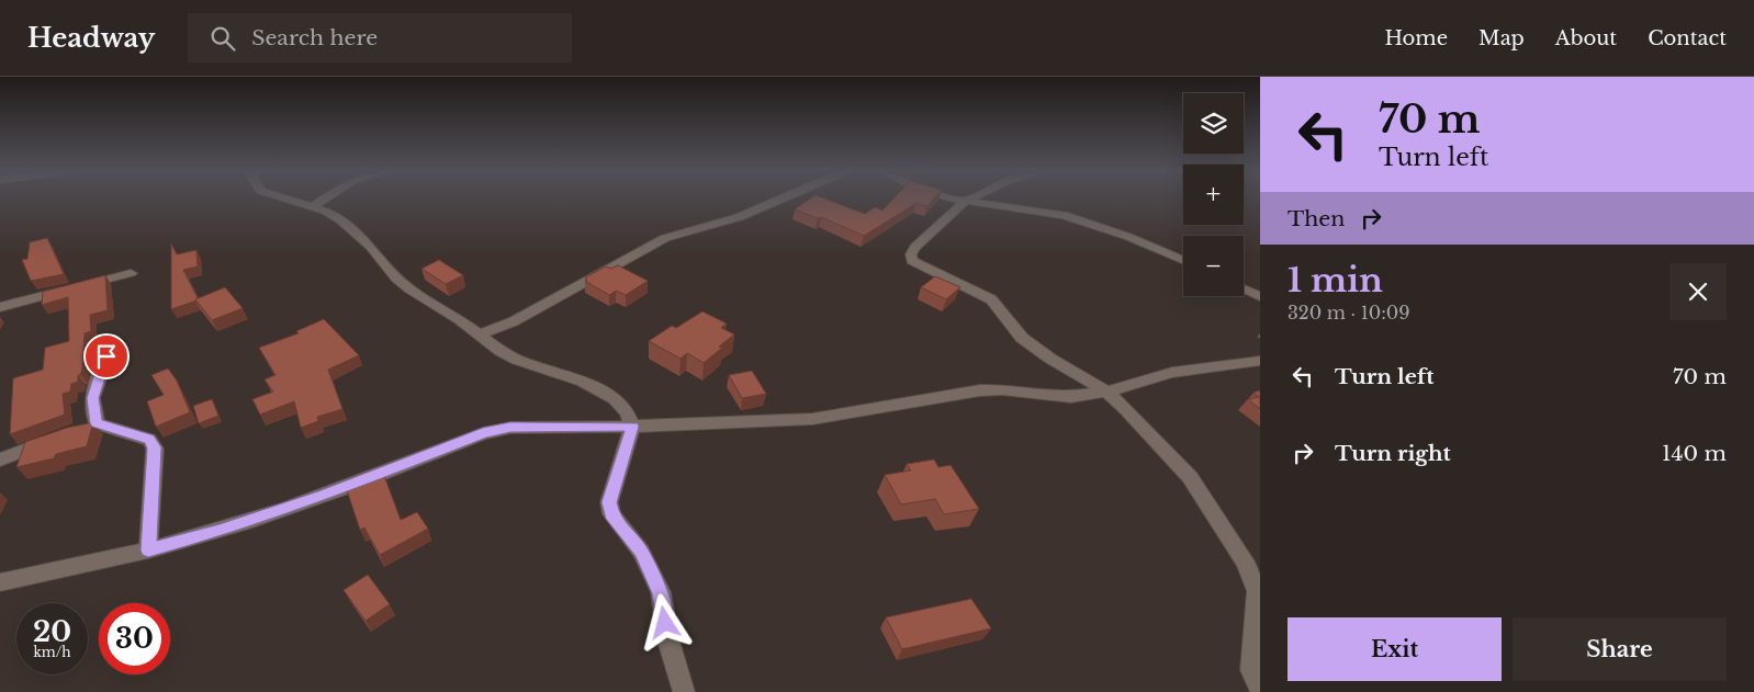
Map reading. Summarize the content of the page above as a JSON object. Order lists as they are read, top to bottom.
{
  "page": {
    "header": "Headway",
    "search": "Search here",
    "nav": [
      "Home",
      "Map",
      "About",
      "Contact"
    ],
    "turn": ["70 m", "Turn left"],
    "map_buttons": ["+", "−"],
    "then": "Then",
    "heading": ["1 min", "320 m · 10:09"],
    "list": [
      {
        "name": "Turn left",
        "value": "70 m"
      },
      {
        "name": "Turn right",
        "value": "140 m"
      }
    ],
    "speed": "20 km/h",
    "limit": "30",
    "buttons": ["Exit", "Share"]
  }
}
